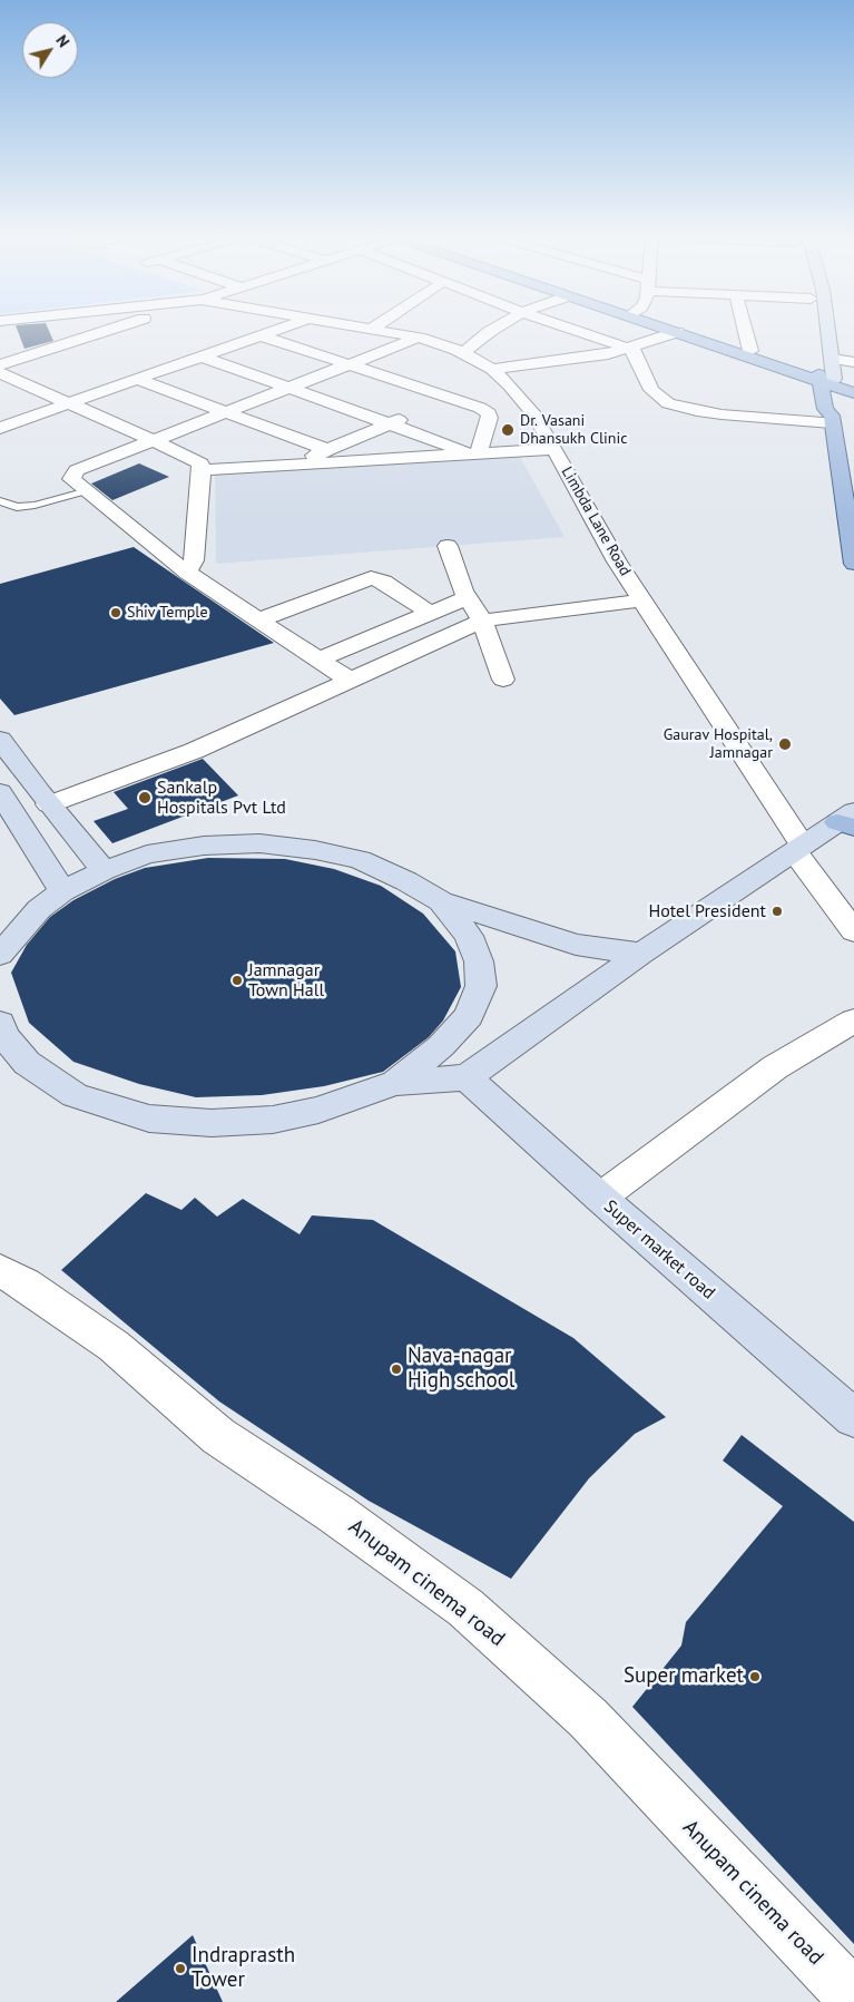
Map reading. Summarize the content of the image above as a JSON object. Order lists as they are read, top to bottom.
{
  "streets": {
    "main road": ["Super market road"],
    "street": ["Limbda Lane Road", "Anupam cinema road"]
  },
  "places": [
    "Dr. Vasani Dhansukh Clinic",
    "Shiv Temple",
    "Gaurav Hospital, Jamnagar",
    "Sankalp Hospitals Pvt Ltd",
    "Hotel President",
    "Jamnagar Town Hall",
    "Nava-nagar High school",
    "Super market",
    "Indraprasth Tower"
  ],
  "north": "top right"
}
